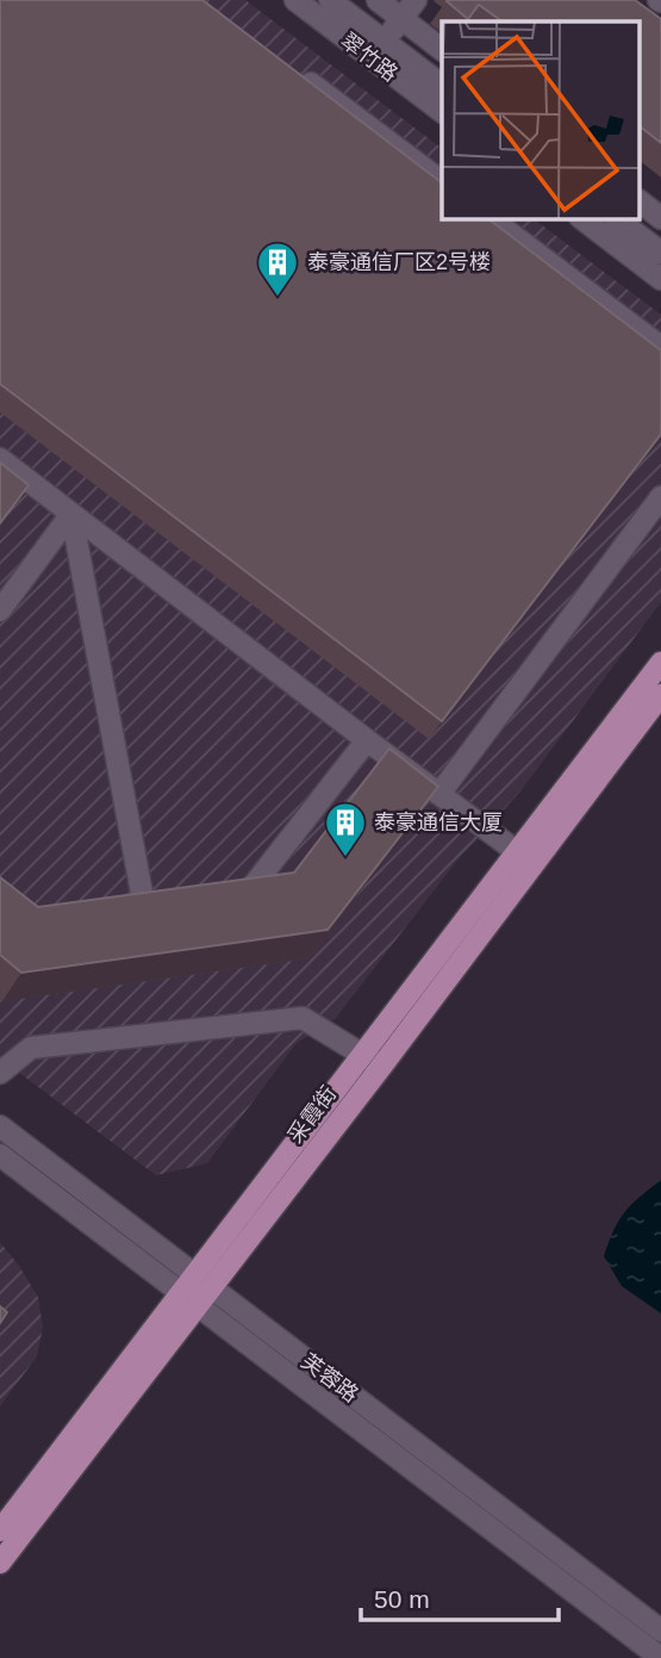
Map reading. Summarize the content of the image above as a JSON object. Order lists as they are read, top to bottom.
{
  "streets": {
    "main road": ["采霞街"],
    "street": ["翠竹路", "芙蓉路"]
  },
  "crossings": [
    ["采霞街", "芙蓉路"]
  ],
  "places": {
    "building": ["泰豪通信厂区2号楼", "泰豪通信大厦"]
  },
  "scale_bar": "50 m"
}
